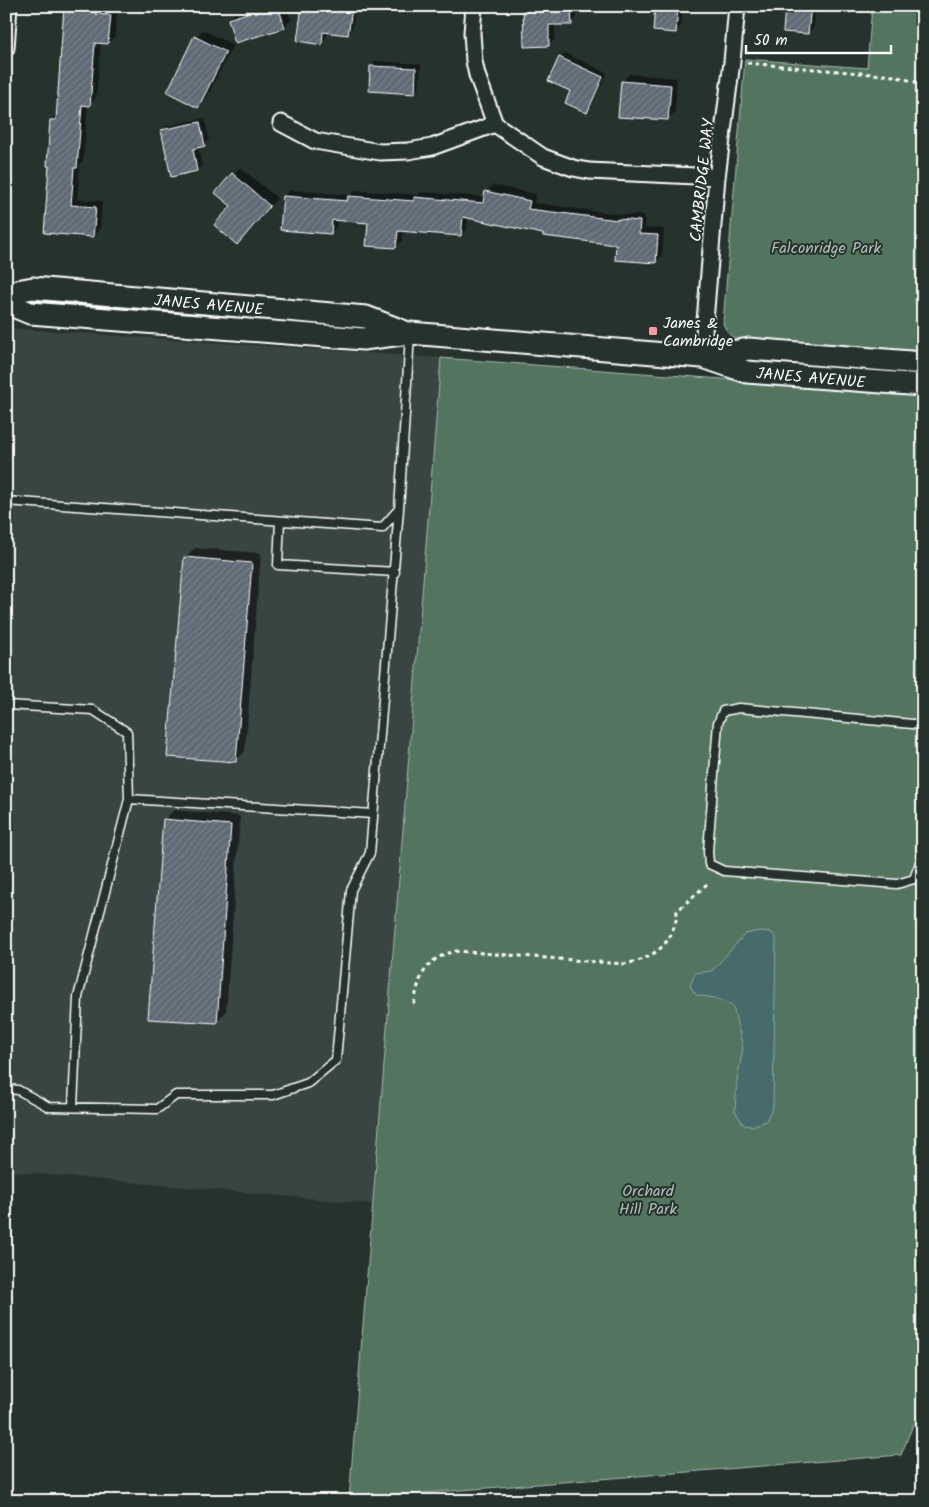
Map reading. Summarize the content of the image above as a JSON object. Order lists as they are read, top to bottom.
{
  "streets": {
    "street": ["CAMBRIDGE WAY", "JANES AVENUE"]
  },
  "crossings": [
    ["CAMBRIDGE WAY", "JANES AVENUE"]
  ],
  "parks": ["Falconridge Park", "Orchard Hill Park"],
  "places": {
    "transit": ["Janes & Cambridge"]
  },
  "scale_bar": "50 m"
}
